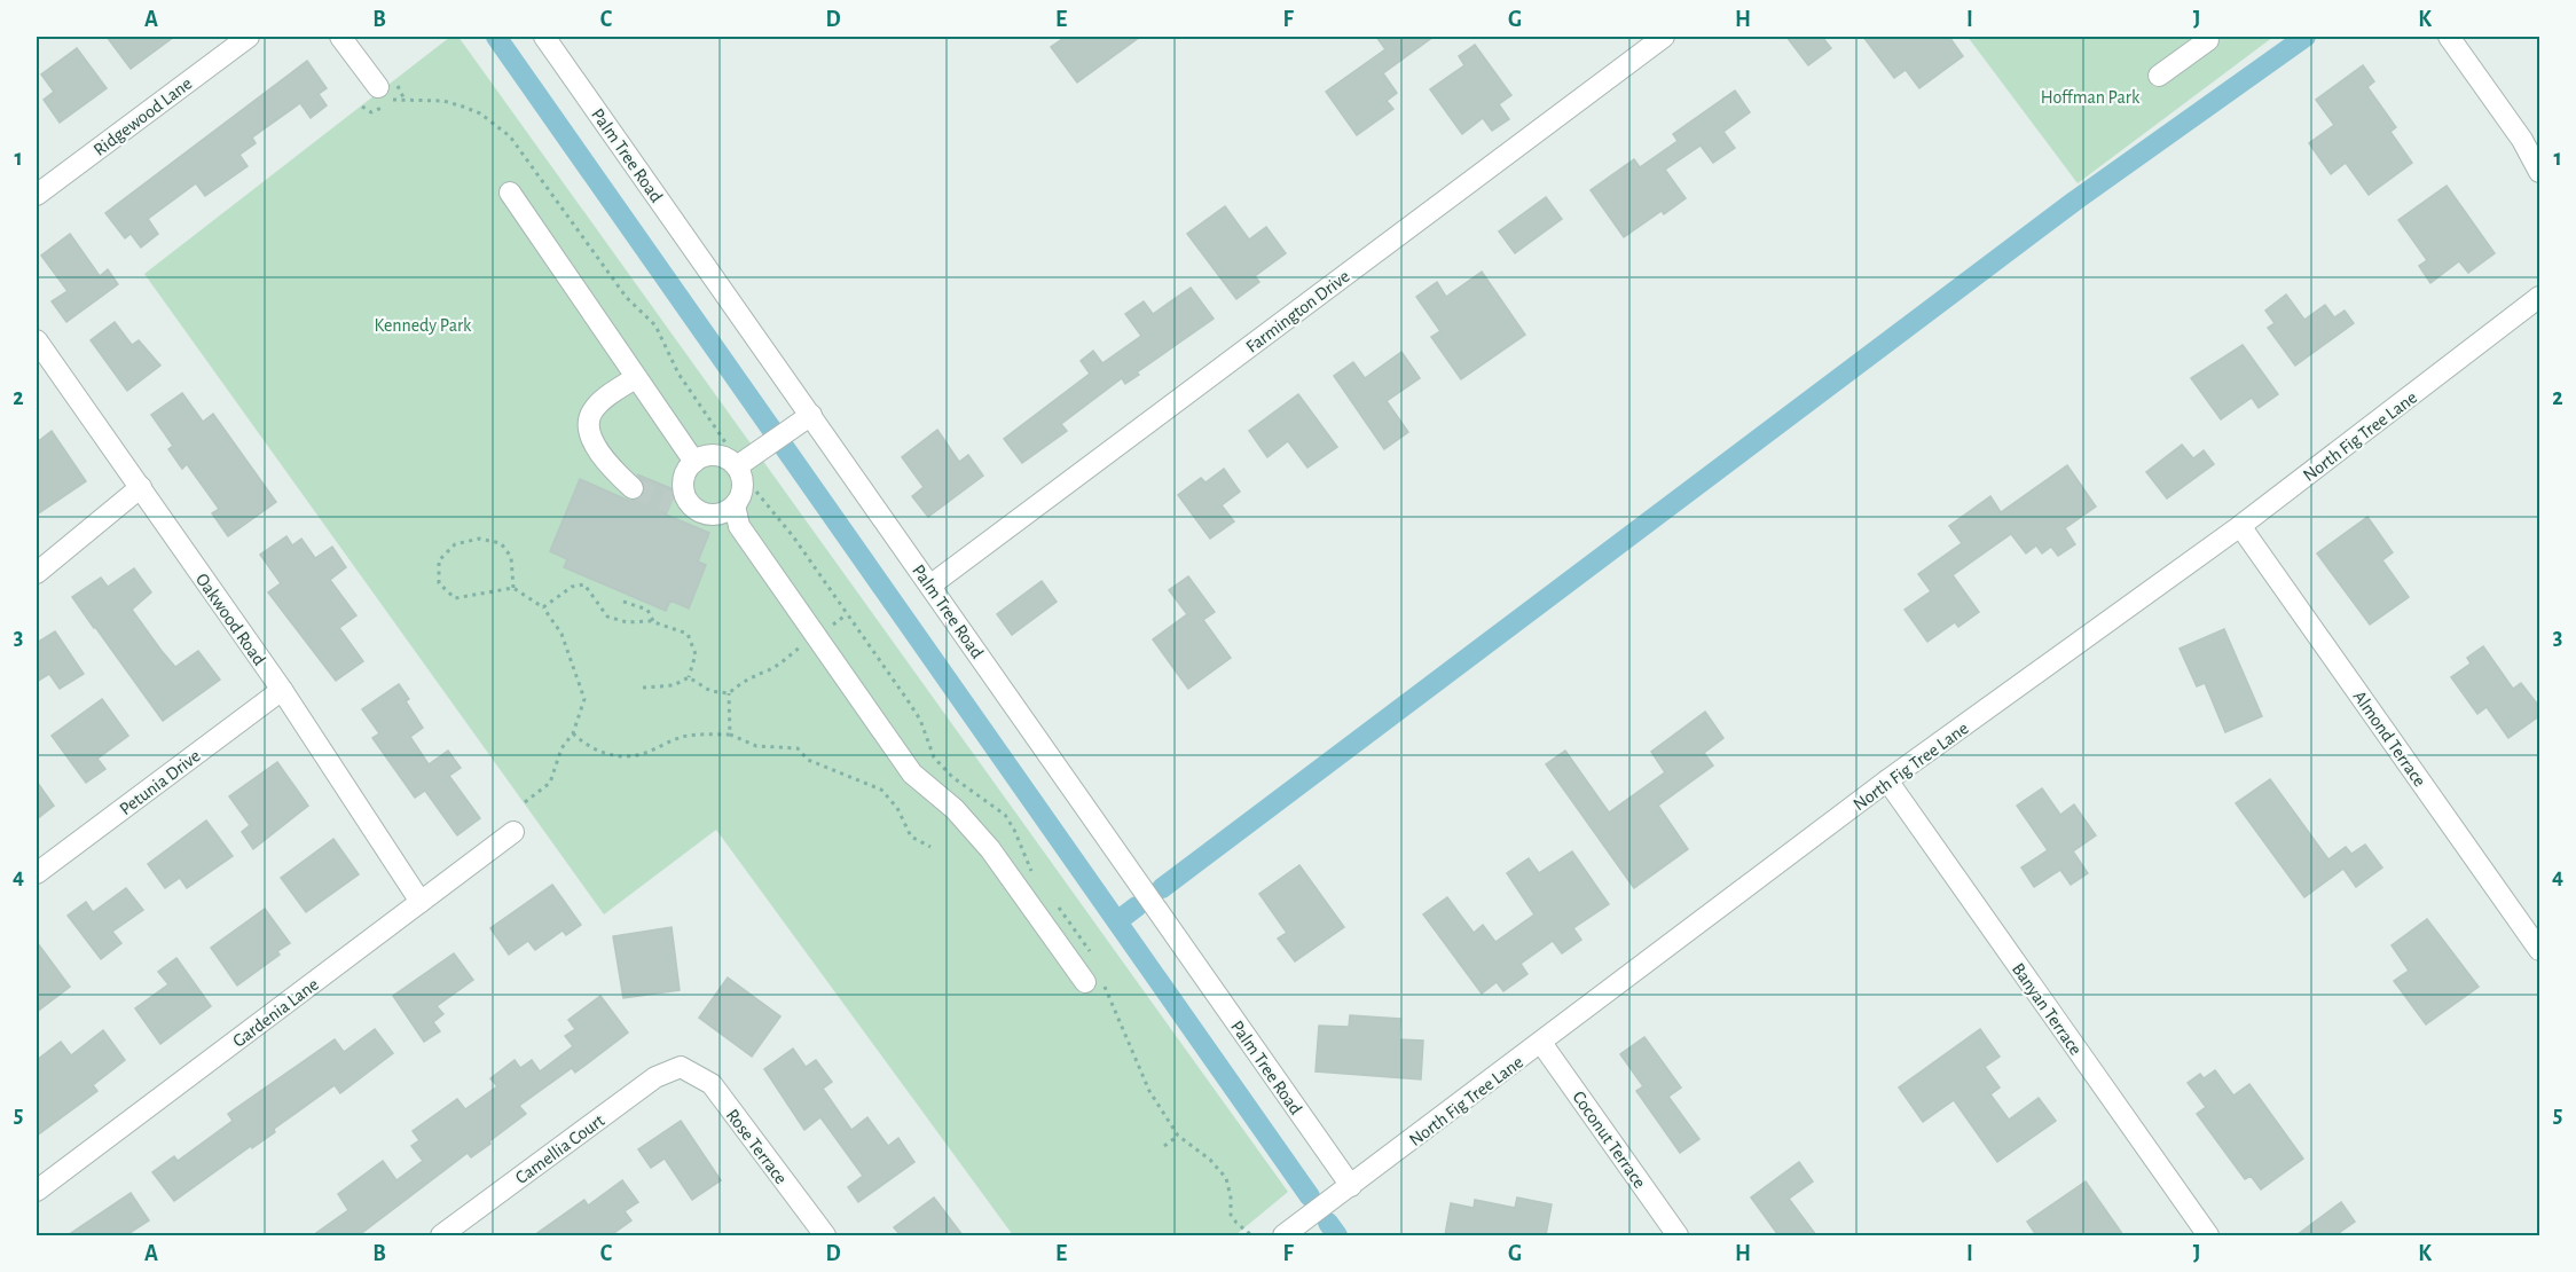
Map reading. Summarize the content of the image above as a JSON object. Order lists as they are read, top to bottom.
{
  "streets": {
    "street": [
      "Ridgewood Lane",
      "Palm Tree Road",
      "Farmington Drive",
      "North Fig Tree Lane",
      "Oakwood Road",
      "Almond Terrace",
      "Petunia Drive",
      "Banyan Terrace",
      "Gardenia Lane",
      "Coconut Terrace",
      "Rose Terrace",
      "Camellia Court"
    ]
  },
  "crossings": [
    ["Palm Tree Road", "Farmington Drive"],
    ["Palm Tree Road", "North Fig Tree Lane"],
    ["North Fig Tree Lane", "Almond Terrace"],
    ["North Fig Tree Lane", "Banyan Terrace"],
    ["North Fig Tree Lane", "Coconut Terrace"],
    ["Oakwood Road", "Petunia Drive"],
    ["Oakwood Road", "Gardenia Lane"],
    ["Rose Terrace", "Camellia Court"]
  ],
  "parks": ["Hoffman Park", "Kennedy Park"],
  "grid": {
    "columns": [
      "A",
      "B",
      "C",
      "D",
      "E",
      "F",
      "G",
      "H",
      "I",
      "J",
      "K"
    ],
    "rows": [
      "1",
      "2",
      "3",
      "4",
      "5"
    ]
  }
}
